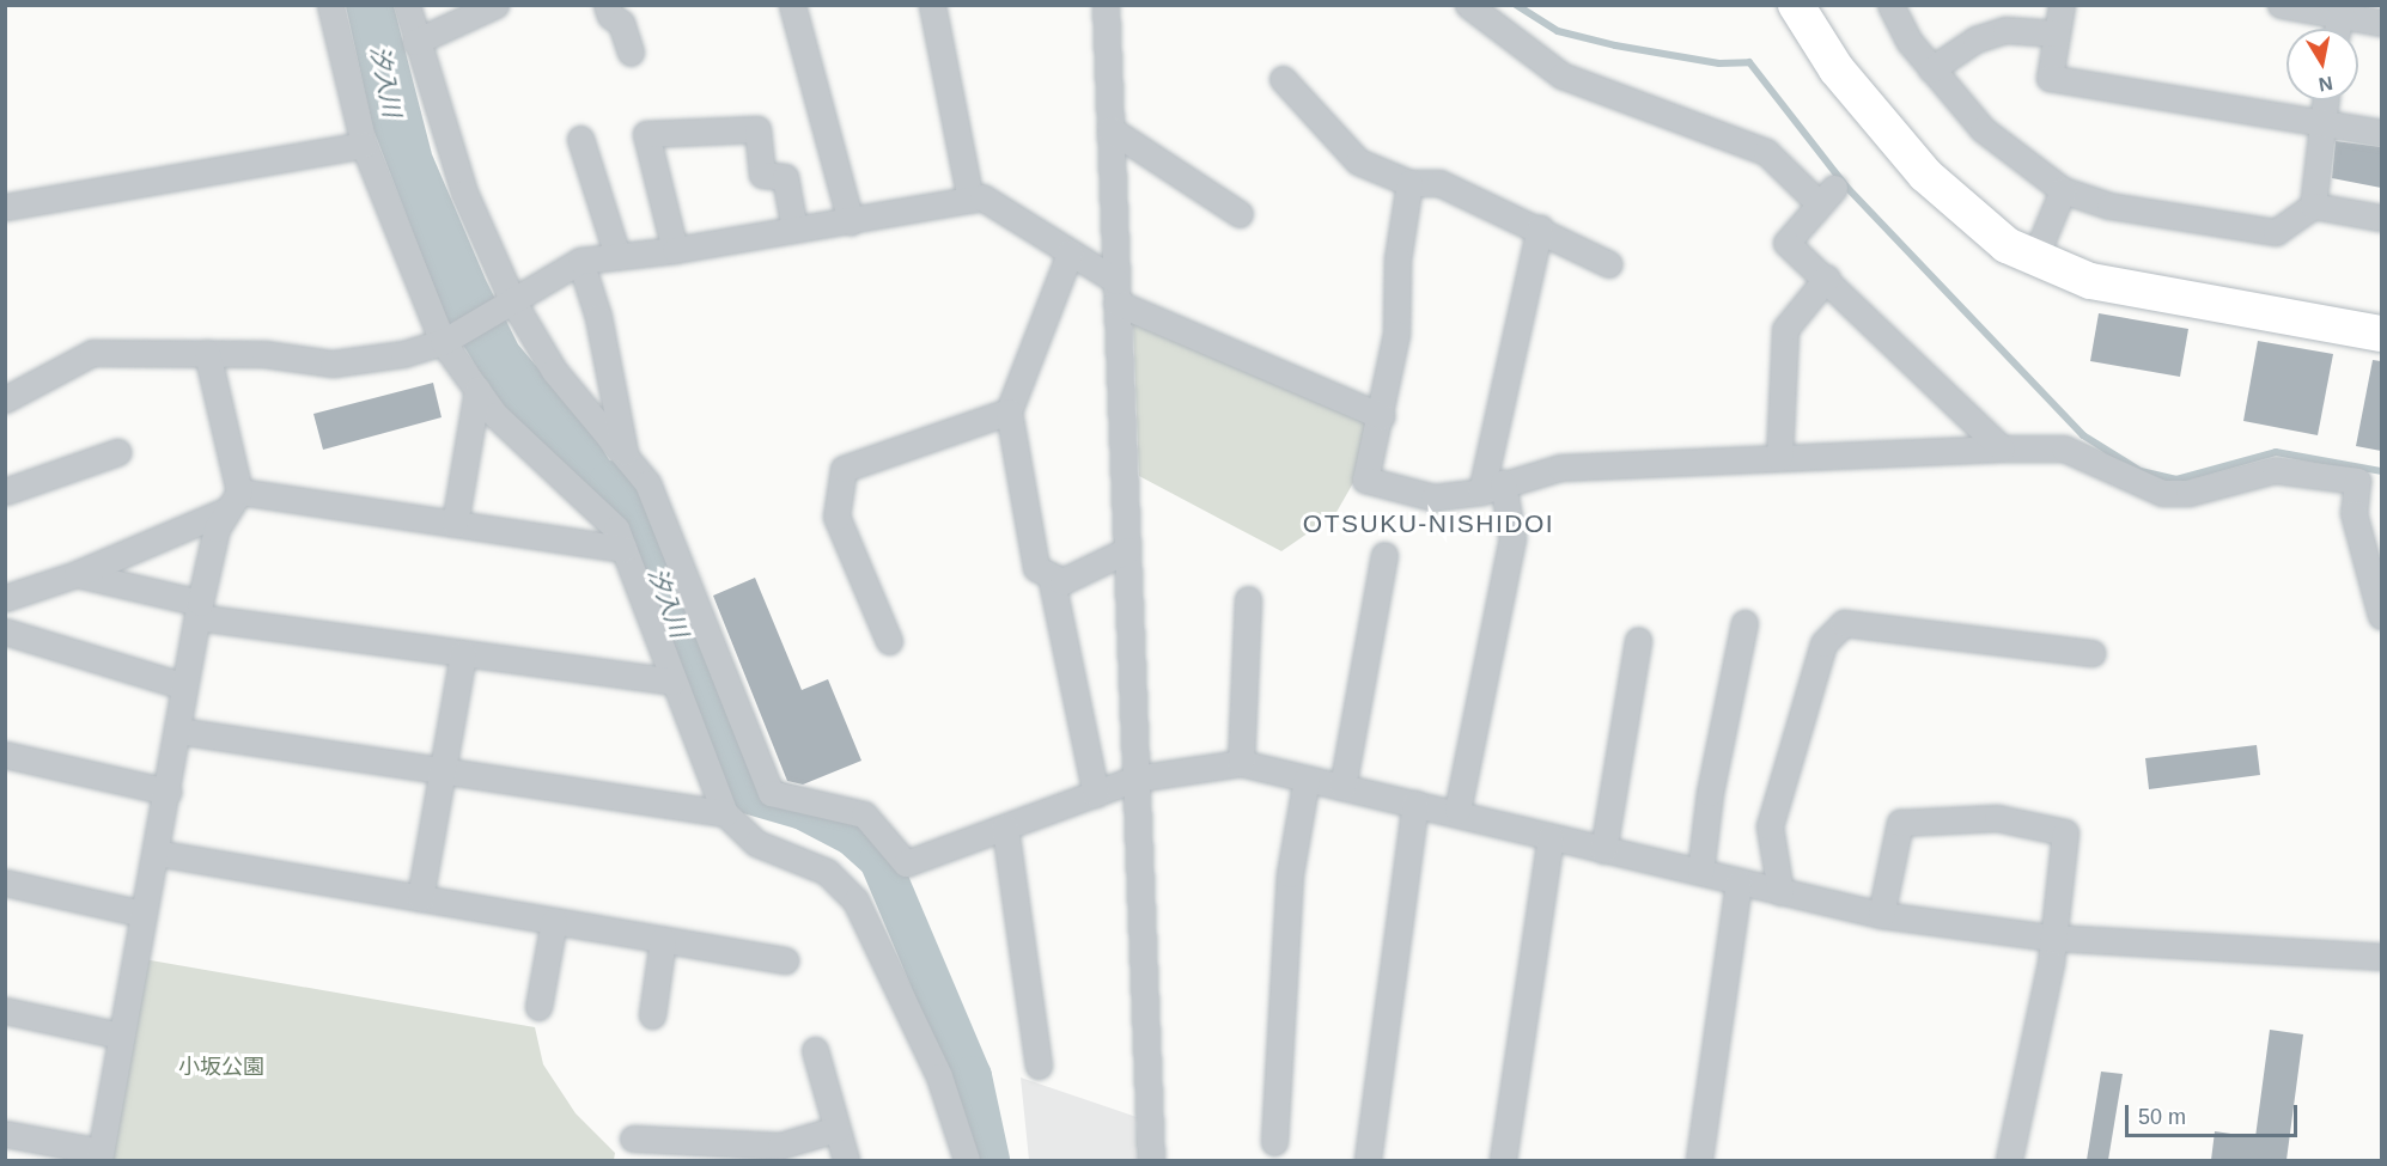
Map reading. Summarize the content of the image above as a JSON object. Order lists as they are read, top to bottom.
{
  "districts": ["OTSUKU-NISHIDOI"],
  "water": ["汐入川"],
  "parks": ["小坂公園"],
  "scale_bar": "50 m",
  "north": "bottom"
}
